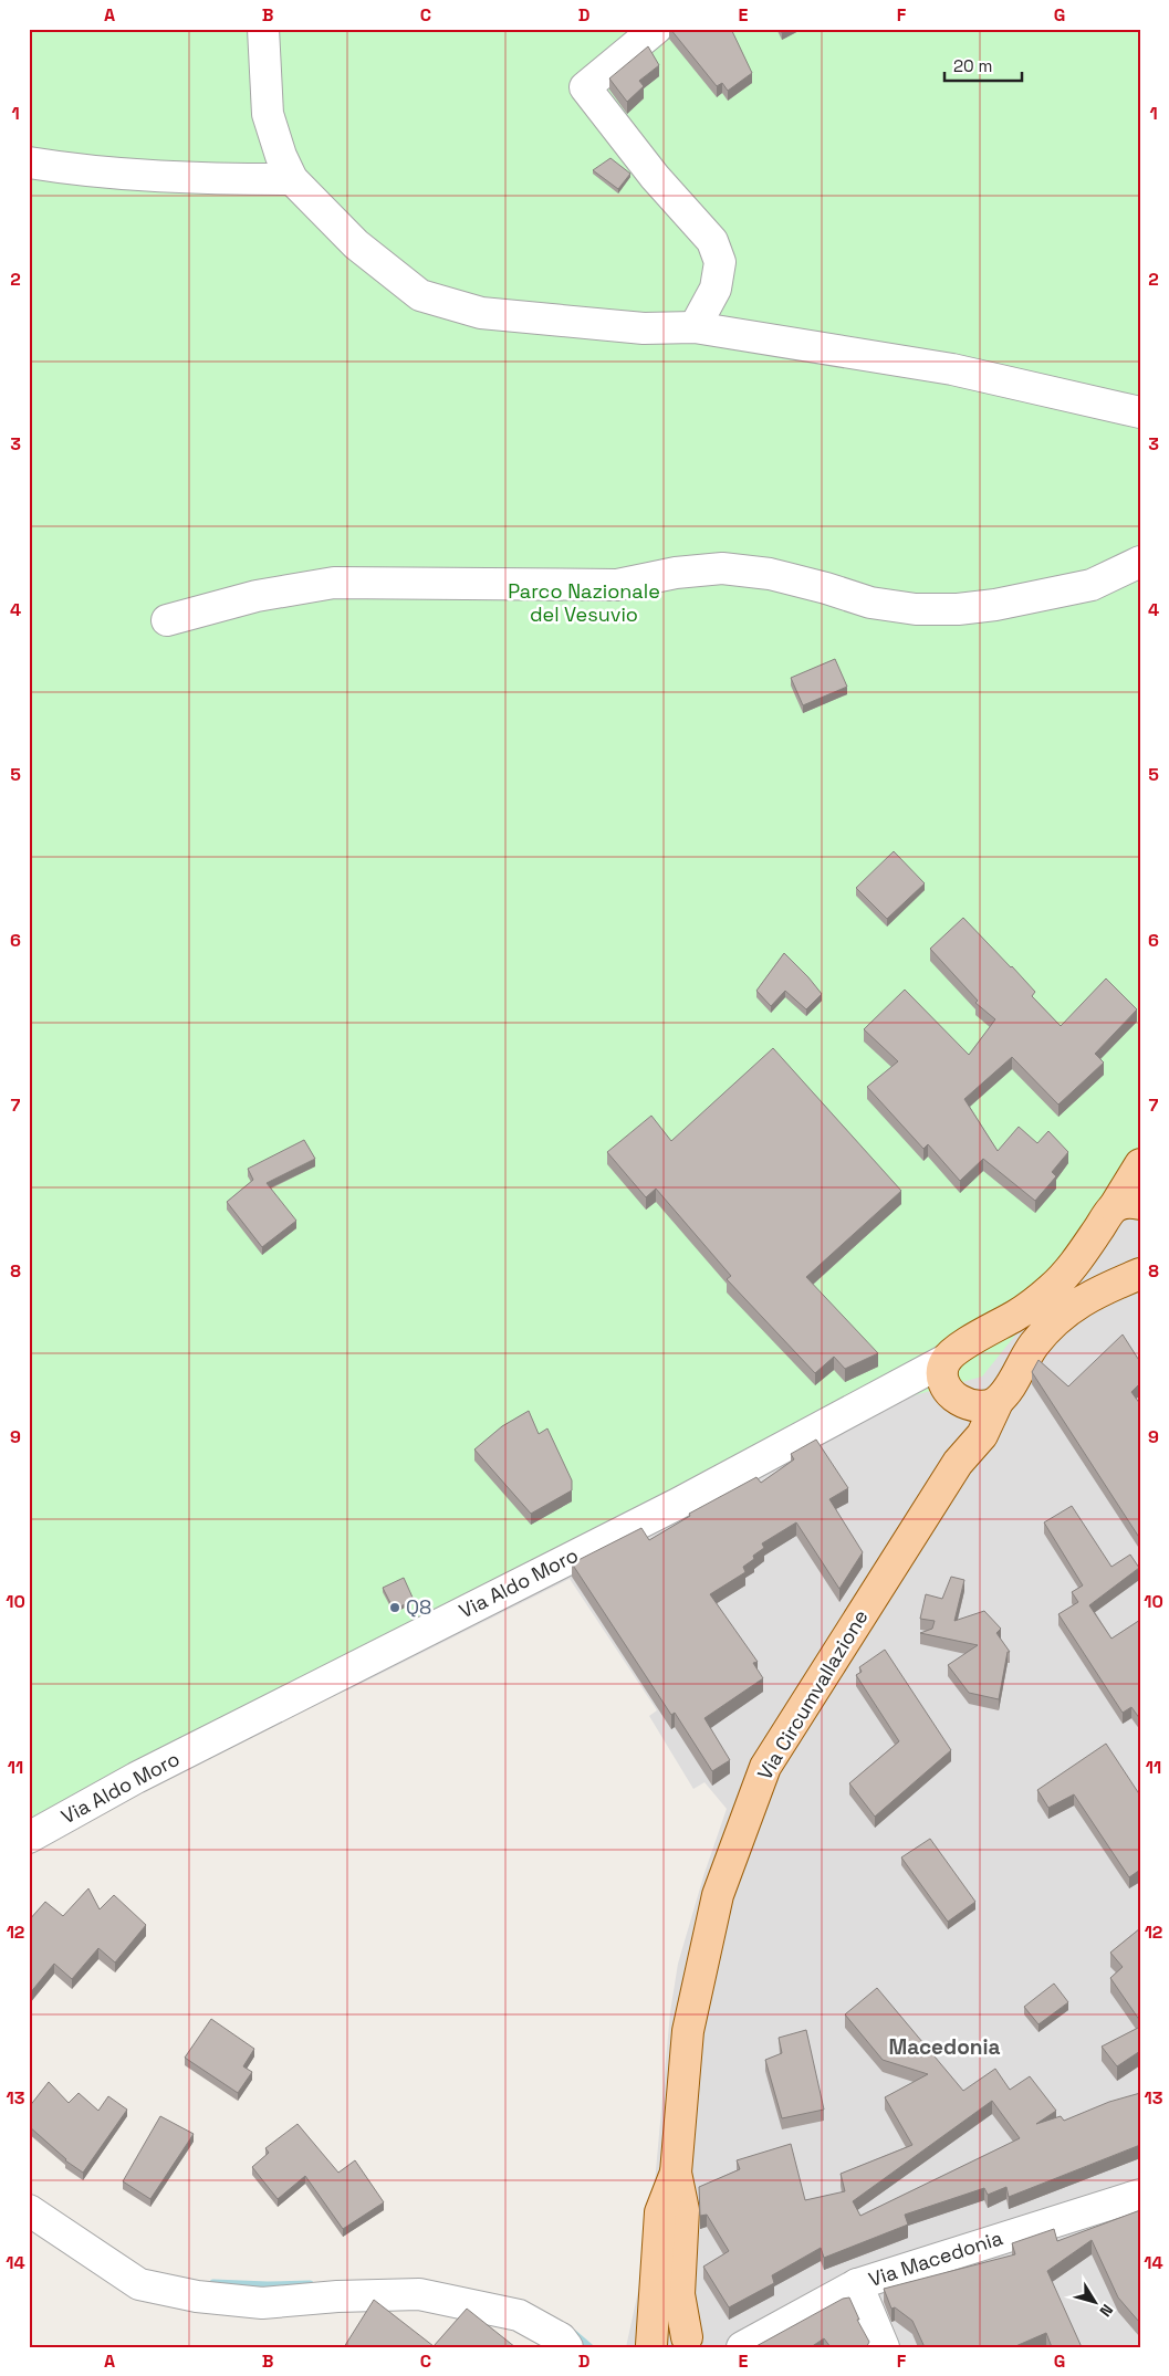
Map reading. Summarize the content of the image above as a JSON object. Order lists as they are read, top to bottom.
{
  "streets": {
    "main road": ["Via Circumvallazione"],
    "street": ["Via Aldo Moro", "Via Macedonia"]
  },
  "crossings": [
    ["Via Aldo Moro", "Via Circumvallazione"]
  ],
  "districts": ["Macedonia"],
  "parks": ["Parco Nazionale del Vesuvio"],
  "places": ["Q8"],
  "scale_bar": "20 m",
  "north": "bottom right",
  "grid": {
    "columns": [
      "A",
      "B",
      "C",
      "D",
      "E",
      "F",
      "G"
    ],
    "rows": [
      "1",
      "2",
      "3",
      "4",
      "5",
      "6",
      "7",
      "8",
      "9",
      "10",
      "11",
      "12",
      "13",
      "14"
    ]
  }
}
